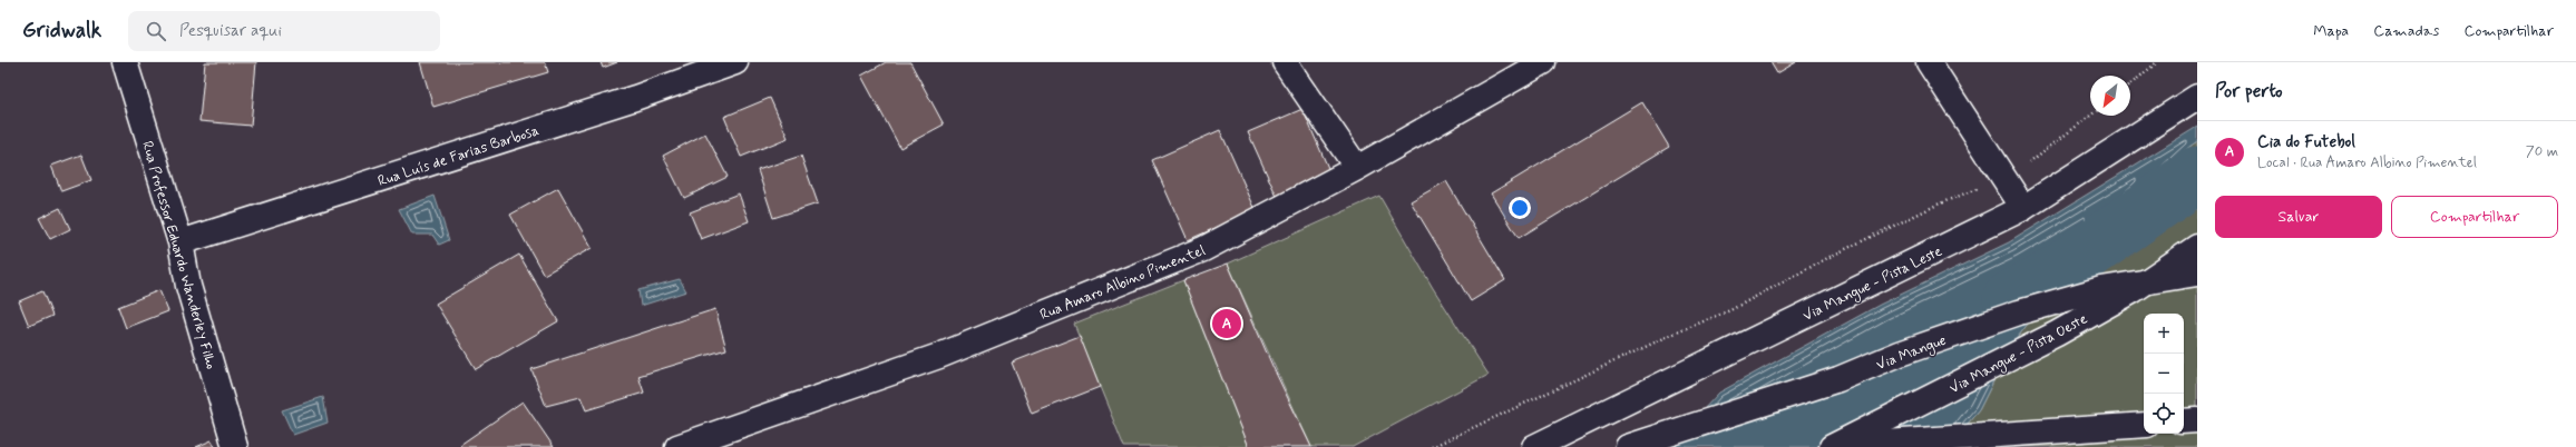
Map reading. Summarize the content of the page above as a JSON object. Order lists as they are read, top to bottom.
{
  "streets": {
    "street": [
      "Rua Luís de Farias Barbosa",
      "Rua Professor Eduardo Wanderley Filho",
      "Rua Amaro Albino Pimentel",
      "Via Mangue - Pista Leste",
      "Via Mangue",
      "Via Mangue - Pista Oeste"
    ]
  },
  "crossings": [
    ["Rua Luís de Farias Barbosa", "Rua Professor Eduardo Wanderley Filho"]
  ],
  "north": "bottom left",
  "page": {
    "header": "Gridwalk",
    "search": "Pesquisar aqui",
    "nav": ["Mapa", "Camadas", "Compartilhar"],
    "heading": "Por perto",
    "list": [
      {
        "mark": "A",
        "name": "Cia do Futebol",
        "note": "Local · Rua Amaro Albino Pimentel",
        "value": "70 m"
      }
    ],
    "buttons": ["Salvar", "Compartilhar"],
    "pins": "A",
    "map_buttons": ["+", "−"]
  }
}
